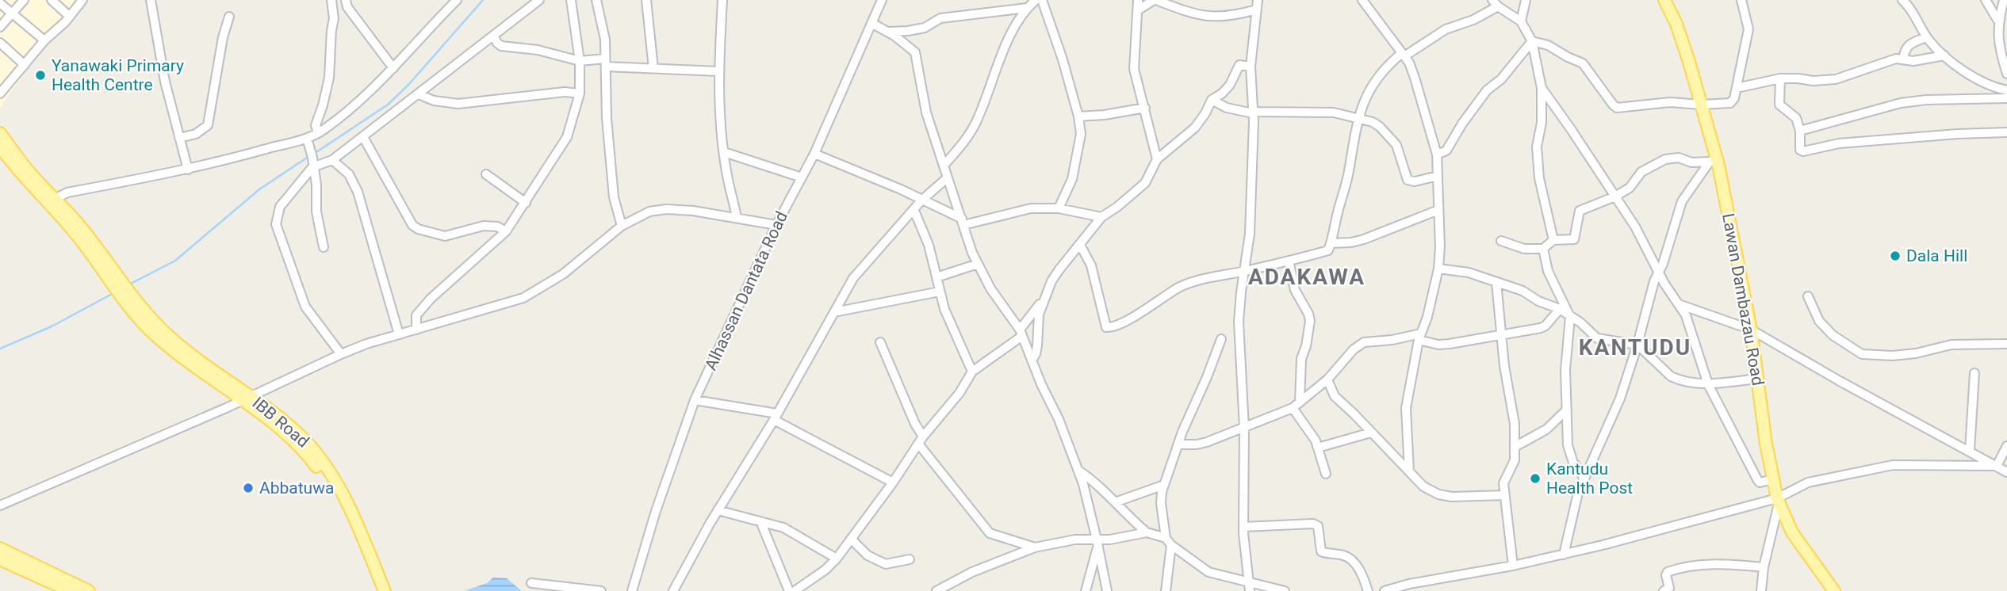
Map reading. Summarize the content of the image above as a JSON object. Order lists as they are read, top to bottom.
{
  "streets": {
    "main road": ["Lawan Dambazau Road", "IBB Road"],
    "street": ["Alhassan Dantata Road"]
  },
  "districts": ["ADAKAWA", "KANTUDU"],
  "places": [
    "Yanawaki Primary Health Centre",
    "Dala Hill",
    "Kantudu Health Post",
    "Abbatuwa"
  ]
}
